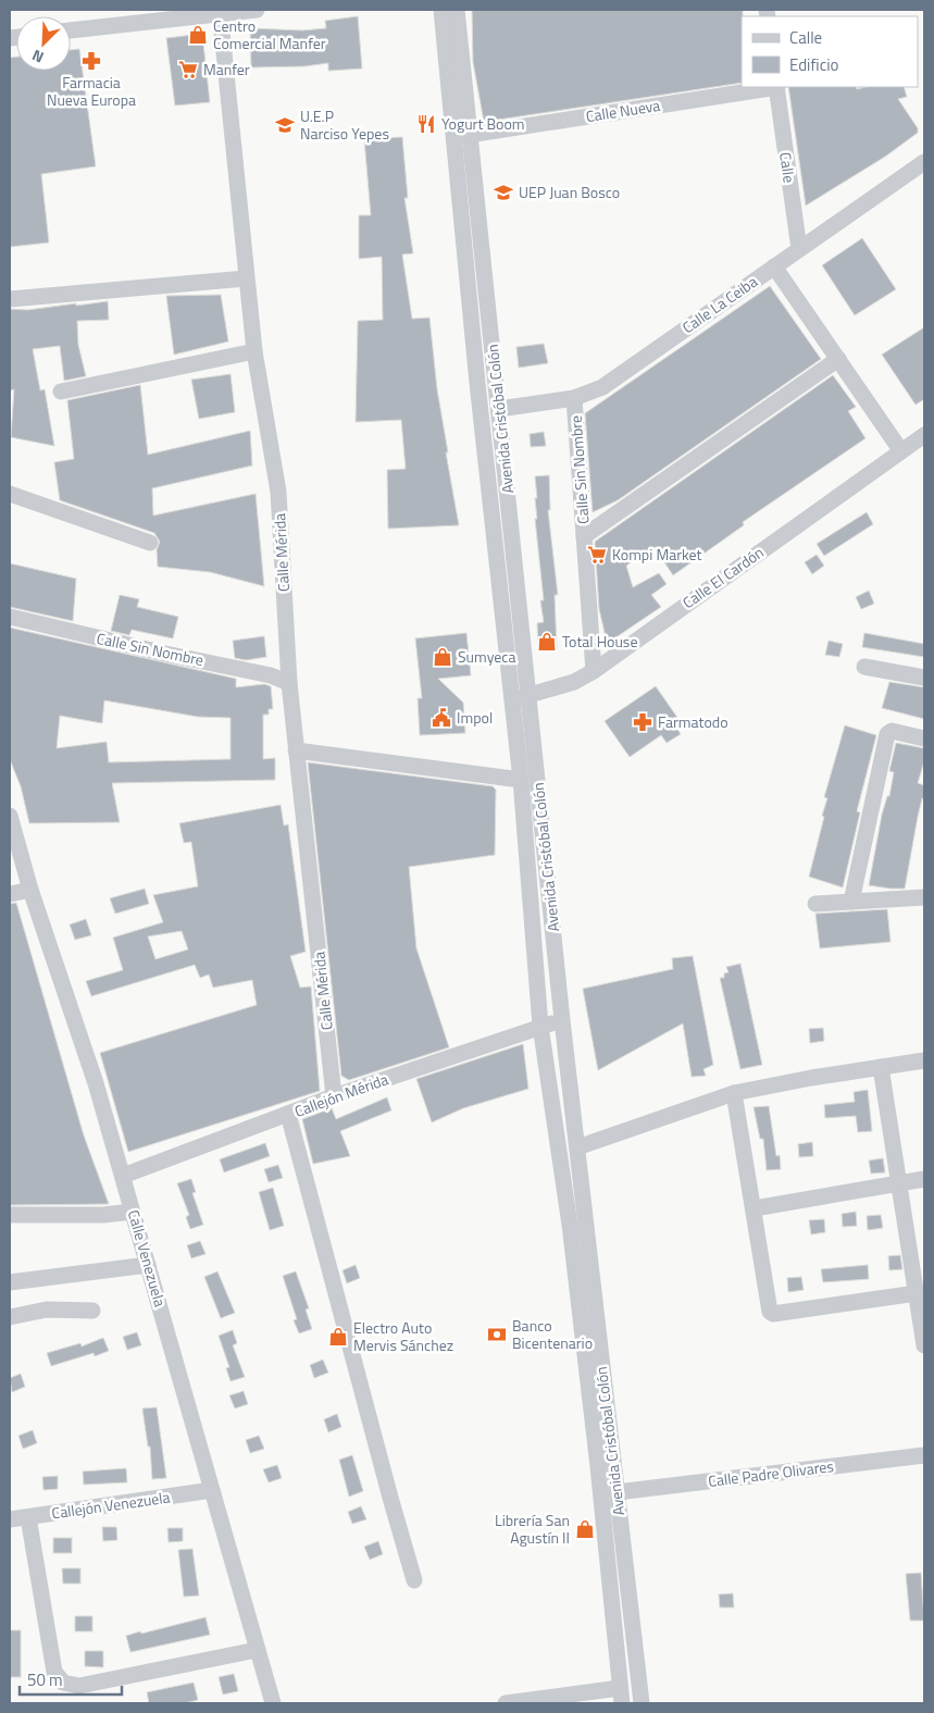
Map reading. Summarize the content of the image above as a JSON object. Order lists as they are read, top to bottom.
{
  "streets": {
    "street": [
      "Calle Nueva",
      "Calle",
      "Calle La Ceiba",
      "Avenida Cristóbal Colón",
      "Calle Sin Nombre",
      "Calle Mérida",
      "Calle El Cardón",
      "Callejón Mérida",
      "Calle Venezuela",
      "Calle Padre Olivares",
      "Callejón Venezuela"
    ]
  },
  "crossings": [
    ["Calle Nueva", "Avenida Cristóbal Colón"],
    ["Calle", "Calle La Ceiba"],
    ["Calle La Ceiba", "Avenida Cristóbal Colón"],
    ["Calle La Ceiba", "Calle Sin Nombre"],
    ["Avenida Cristóbal Colón", "Calle El Cardón"],
    ["Avenida Cristóbal Colón", "Callejón Mérida"],
    ["Avenida Cristóbal Colón", "Calle Padre Olivares"],
    ["Calle Sin Nombre", "Calle Mérida"],
    ["Calle Sin Nombre", "Calle El Cardón"],
    ["Calle Mérida", "Callejón Mérida"],
    ["Callejón Mérida", "Calle Venezuela"],
    ["Calle Venezuela", "Callejón Venezuela"]
  ],
  "places": {
    "shop": [
      "Centro Comercial Manfer",
      "Total House",
      "Sumyeca",
      "Electro Auto Mervis Sánchez",
      "Librería San Agustín II"
    ],
    "pharmacy": ["Farmacia Nueva Europa", "Farmatodo"],
    "supermarket": ["Manfer", "Kompi Market"],
    "restaurant": ["Yogurt Boom"],
    "school or university": ["U.E.P Narciso Yepes", "UEP Juan Bosco"],
    "public building": ["Impol"],
    "bank": ["Banco Bicentenario"]
  },
  "legend": ["Calle", "Edificio"],
  "scale_bar": "50 m",
  "north": "bottom left"
}
